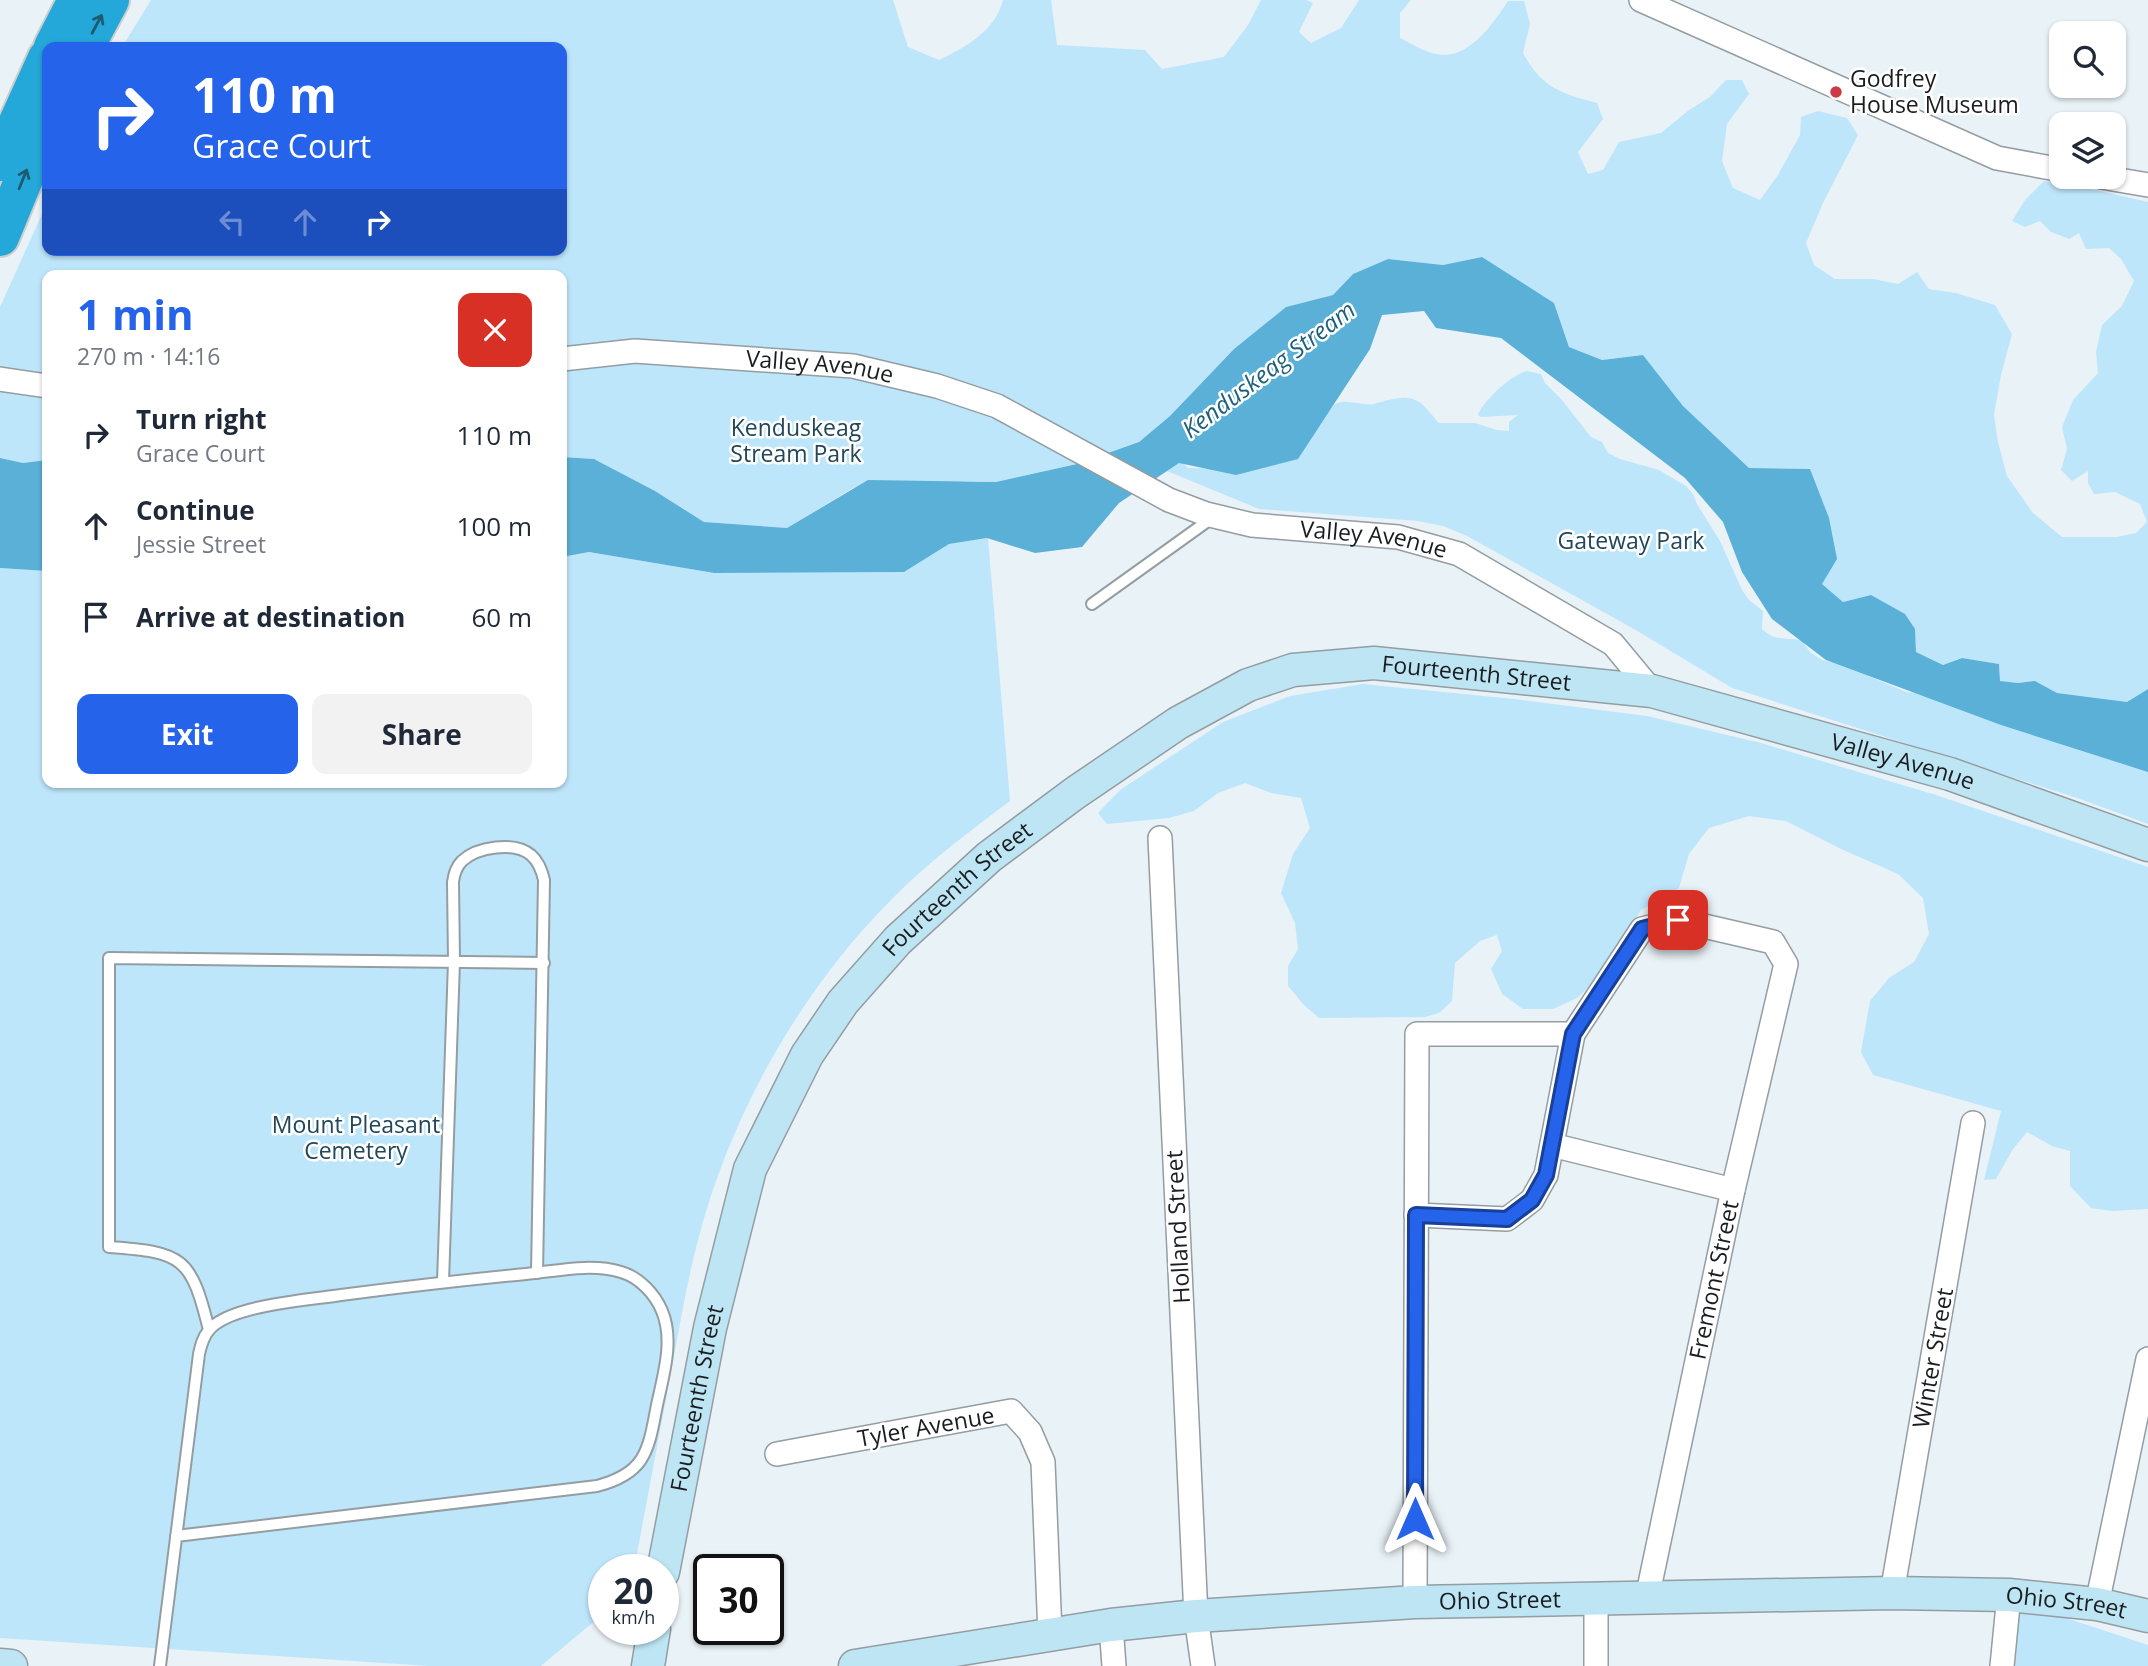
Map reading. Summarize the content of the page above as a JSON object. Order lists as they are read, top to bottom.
{
  "streets": {
    "street": [
      "Valley Avenue",
      "Fourteenth Street",
      "Holland Street",
      "Fremont Street",
      "Winter Street",
      "Tyler Avenue",
      "Ohio Street"
    ]
  },
  "crossings": [
    ["Valley Avenue", "Fourteenth Street"],
    ["Holland Street", "Ohio Street"],
    ["Fremont Street", "Ohio Street"],
    ["Winter Street", "Ohio Street"],
    ["Tyler Avenue", "Ohio Street"]
  ],
  "water": ["Kenduskeag Stream"],
  "parks": ["Kenduskeag Stream Park", "Gateway Park", "Mount Pleasant Cemetery"],
  "places": ["Godfrey House Museum"],
  "page": {
    "turn": ["110 m", "Grace Court"],
    "heading": ["1 min", "270 m · 14:16"],
    "list": [
      {
        "name": "Turn right",
        "note": "Grace Court",
        "value": "110 m"
      },
      {
        "name": "Continue",
        "note": "Jessie Street",
        "value": "100 m"
      },
      {
        "name": "Arrive at destination",
        "value": "60 m"
      }
    ],
    "buttons": ["Exit", "Share"],
    "speed": "20 km/h",
    "limit": "30"
  }
}
